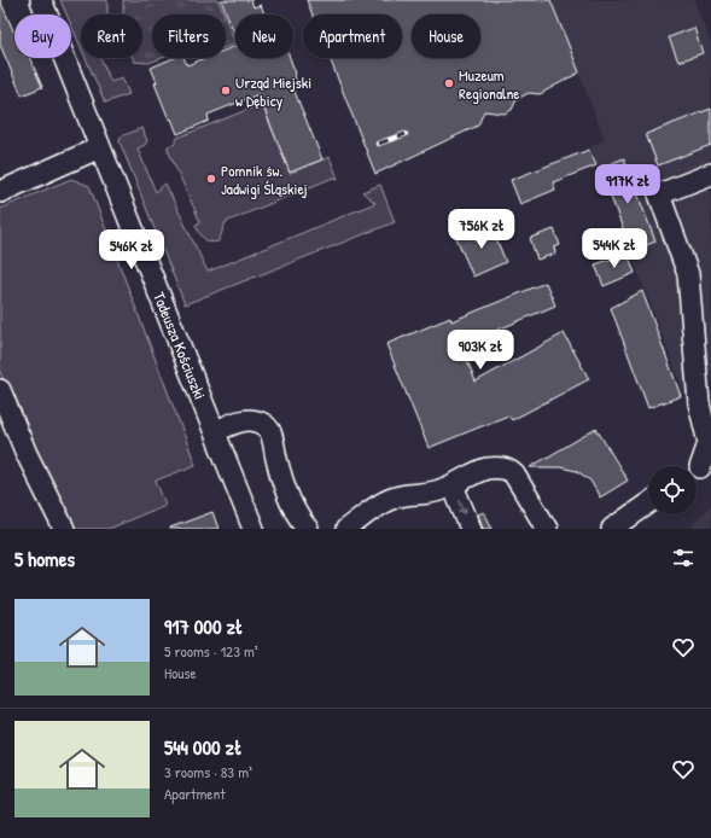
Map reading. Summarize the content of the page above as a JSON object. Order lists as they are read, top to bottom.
{
  "streets": {
    "street": ["Tadeusza Kościuszki"]
  },
  "places": ["Muzeum Regionalne", "Urząd Miejski w Dębicy", "Pomnik św. Jadwigi Śląskiej"],
  "page": {
    "chip": [
      "Buy",
      "Rent",
      "Filters",
      "New",
      "Apartment",
      "House"
    ],
    "price": [
      "917K zł",
      "756K zł",
      "544K zł",
      "546K zł",
      "903K zł"
    ],
    "heading": "5 homes",
    "list": [
      {
        "name": "917 000 zł",
        "note": "5 rooms · 123 m² · House"
      },
      {
        "name": "544 000 zł",
        "note": "3 rooms · 83 m² · Apartment"
      }
    ]
  }
}
